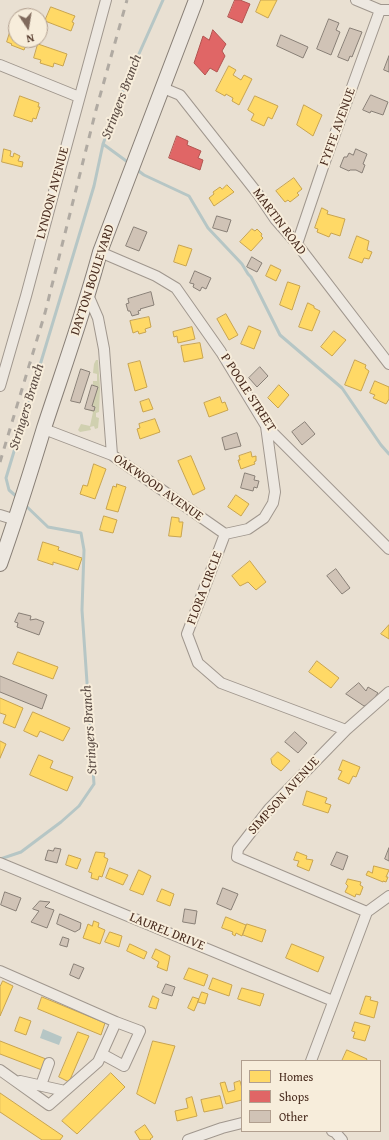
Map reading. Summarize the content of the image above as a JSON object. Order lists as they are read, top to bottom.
{
  "streets": {
    "main road": ["DAYTON BOULEVARD"],
    "street": [
      "FYFFE AVENUE",
      "LYNDON AVENUE",
      "MARTIN ROAD",
      "P POOLE STREET",
      "OAKWOOD AVENUE",
      "FLORA CIRCLE",
      "SIMPSON AVENUE",
      "LAUREL DRIVE"
    ]
  },
  "crossings": [
    ["FYFFE AVENUE", "MARTIN ROAD"],
    ["MARTIN ROAD", "DAYTON BOULEVARD"],
    ["DAYTON BOULEVARD", "P POOLE STREET"],
    ["DAYTON BOULEVARD", "OAKWOOD AVENUE"],
    ["P POOLE STREET", "FLORA CIRCLE"],
    ["OAKWOOD AVENUE", "FLORA CIRCLE"],
    ["FLORA CIRCLE", "SIMPSON AVENUE"]
  ],
  "water": ["Stringers Branch"],
  "legend": ["Homes", "Shops", "Other"],
  "north": "bottom"
}
